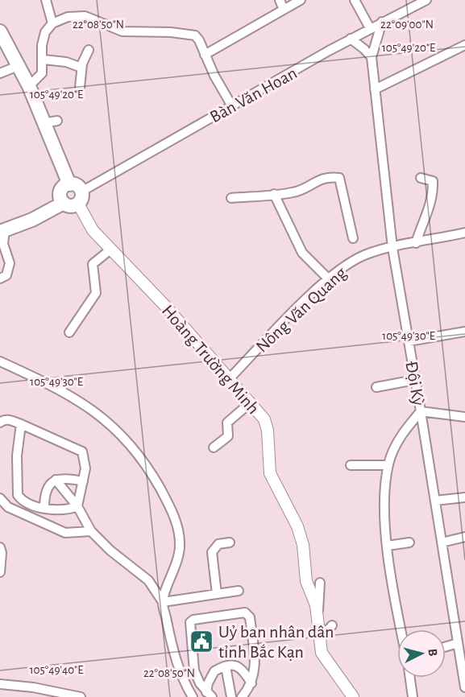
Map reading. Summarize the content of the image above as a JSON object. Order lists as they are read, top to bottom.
{
  "streets": {
    "main road": ["Hoàng Trường Minh"],
    "street": ["Bàn Văn Hoan", "Nông Văn Quang", "Đội Kỳ"]
  },
  "crossings": [
    ["Bàn Văn Hoan", "Hoàng Trường Minh"],
    ["Bàn Văn Hoan", "Đội Kỳ"],
    ["Nông Văn Quang", "Hoàng Trường Minh"],
    ["Nông Văn Quang", "Đội Kỳ"]
  ],
  "places": {
    "public building": ["Uỷ ban nhân dân tỉnh Bắc Kạn"]
  },
  "north": "right",
  "coordinates": [
    "22°08'50\"N",
    "22°09'00\"N",
    "105°49'20\"E",
    "105°49'30\"E",
    "105°49'40\"E"
  ]
}
